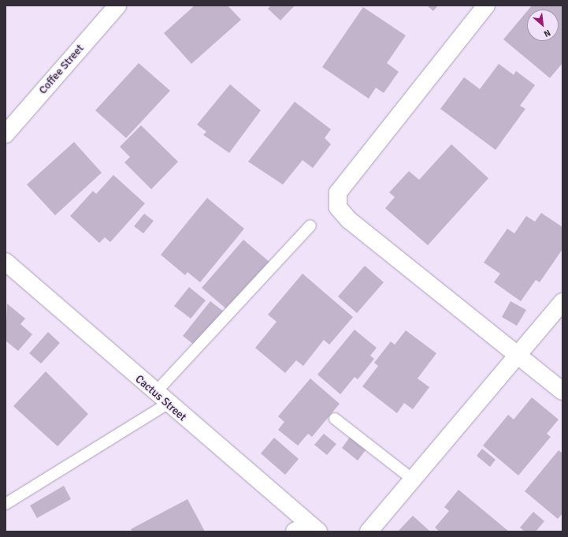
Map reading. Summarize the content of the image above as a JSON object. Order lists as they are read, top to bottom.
{
  "streets": {
    "street": ["Coffee Street", "Cactus Street"]
  },
  "north": "bottom right"
}
